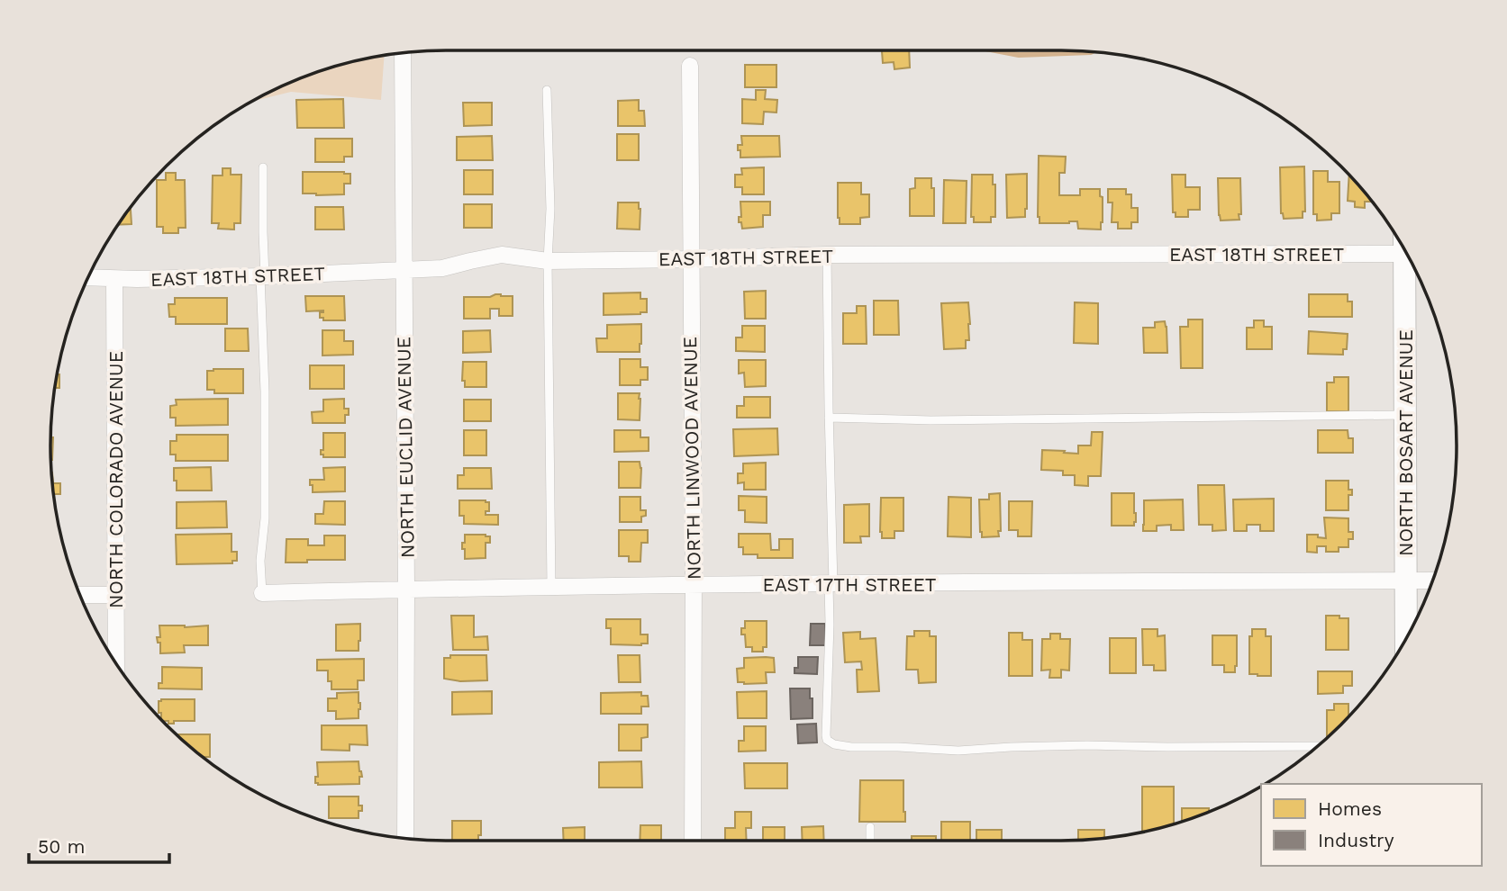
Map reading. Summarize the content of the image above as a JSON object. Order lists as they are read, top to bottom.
{
  "streets": {
    "street": [
      "EAST 18TH STREET",
      "NORTH BOSART AVENUE",
      "NORTH EUCLID AVENUE",
      "NORTH LINWOOD AVENUE",
      "NORTH COLORADO AVENUE",
      "EAST 17TH STREET"
    ]
  },
  "crossings": [
    ["EAST 18TH STREET", "NORTH EUCLID AVENUE"],
    ["EAST 18TH STREET", "NORTH LINWOOD AVENUE"],
    ["EAST 18TH STREET", "NORTH COLORADO AVENUE"],
    ["NORTH BOSART AVENUE", "EAST 17TH STREET"],
    ["NORTH EUCLID AVENUE", "EAST 17TH STREET"],
    ["NORTH LINWOOD AVENUE", "EAST 17TH STREET"]
  ],
  "legend": ["Homes", "Industry"],
  "scale_bar": "50 m"
}
